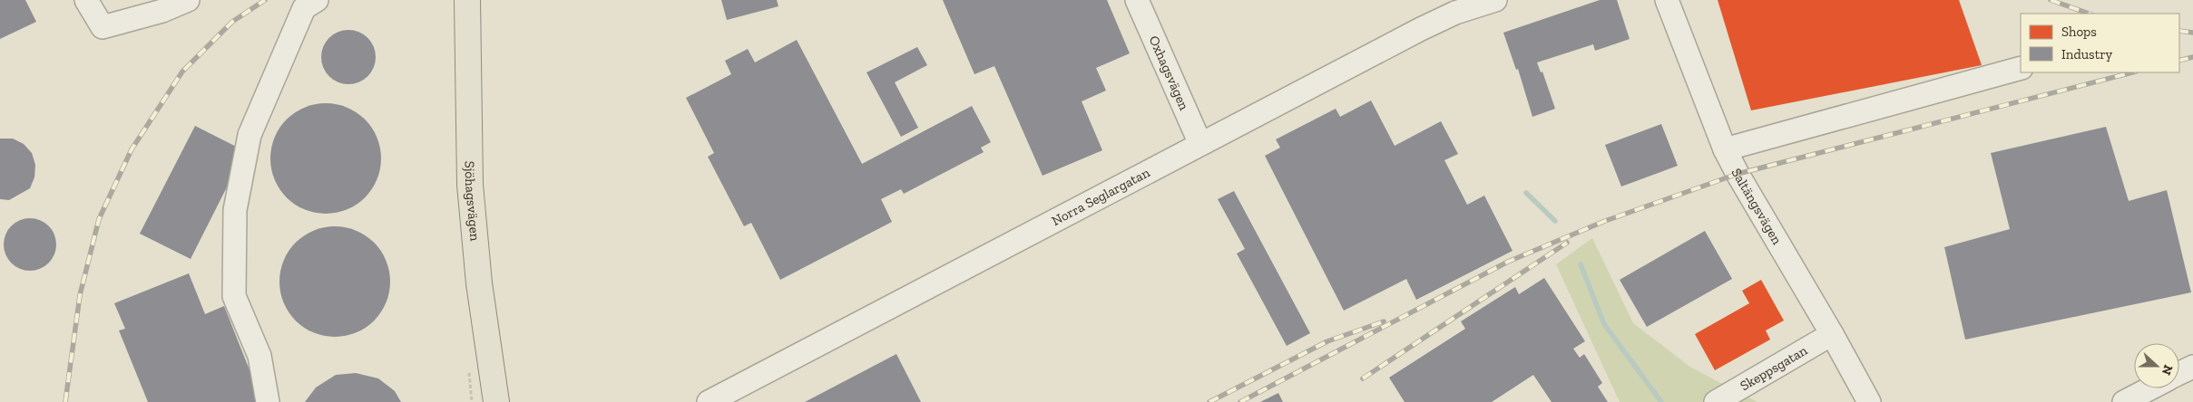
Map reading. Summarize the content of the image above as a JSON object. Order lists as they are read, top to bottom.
{
  "streets": {
    "main road": ["Sjöhagsvägen"],
    "street": [
      "Oxhagsvägen",
      "Norra Seglargatan",
      "Saltängsvägen",
      "Skeppsgatan"
    ]
  },
  "crossings": [
    ["Oxhagsvägen", "Norra Seglargatan"],
    ["Saltängsvägen", "Skeppsgatan"]
  ],
  "legend": ["Shops", "Industry"],
  "north": "right"
}
